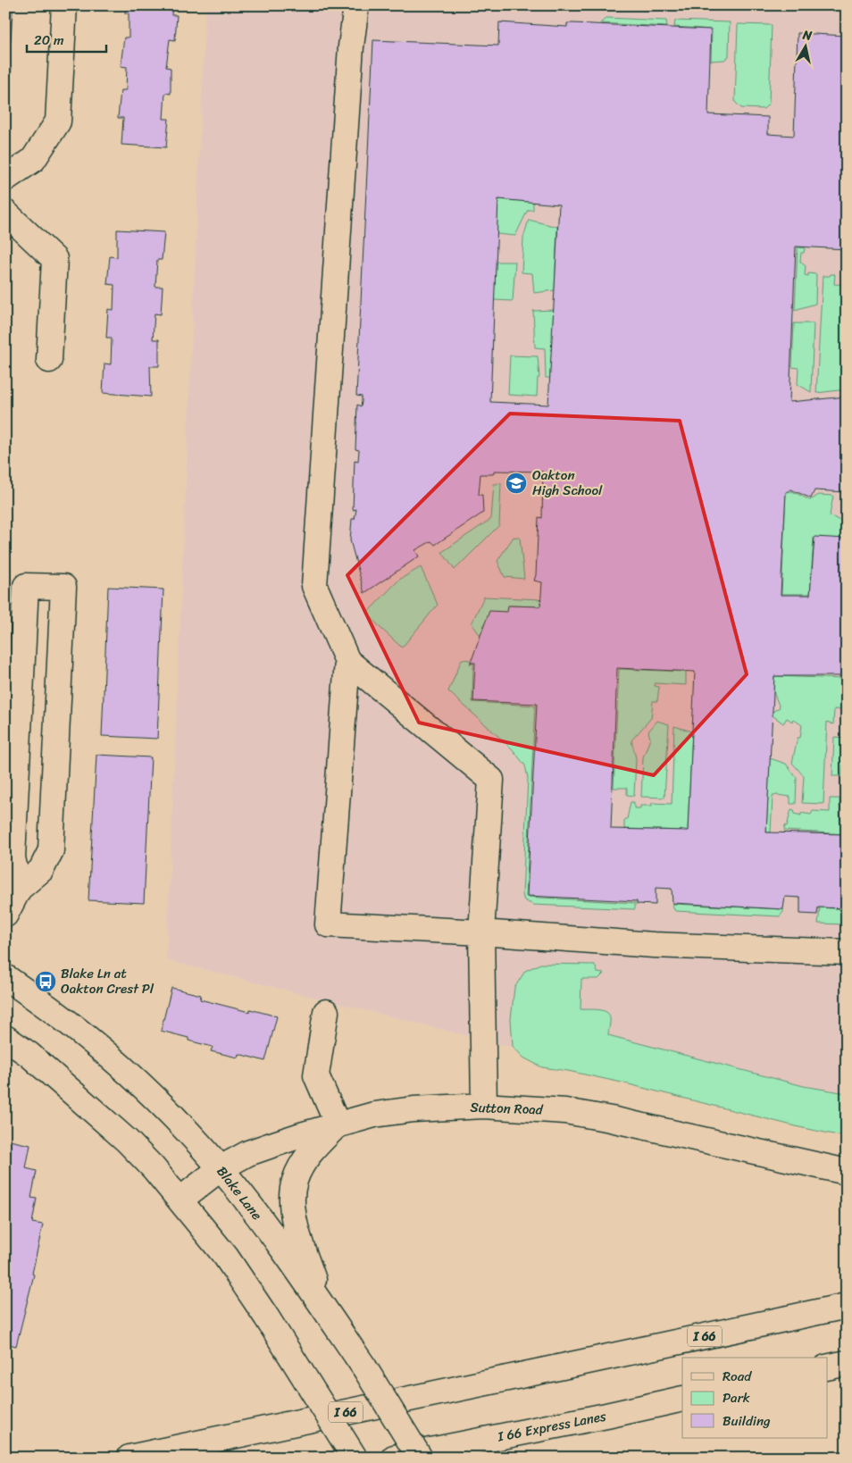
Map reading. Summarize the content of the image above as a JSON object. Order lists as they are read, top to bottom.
{
  "streets": {
    "main road": [
      "Sutton Road",
      "Blake Lane",
      "I 66",
      "I 66 Express Lanes"
    ]
  },
  "crossings": [
    ["Sutton Road", "Blake Lane"]
  ],
  "places": {
    "school or university": ["Oakton High School"],
    "bus stop": ["Blake Ln at Oakton Crest Pl"]
  },
  "legend": ["Road", "Park", "Building"],
  "scale_bar": "20 m",
  "north": "top"
}
